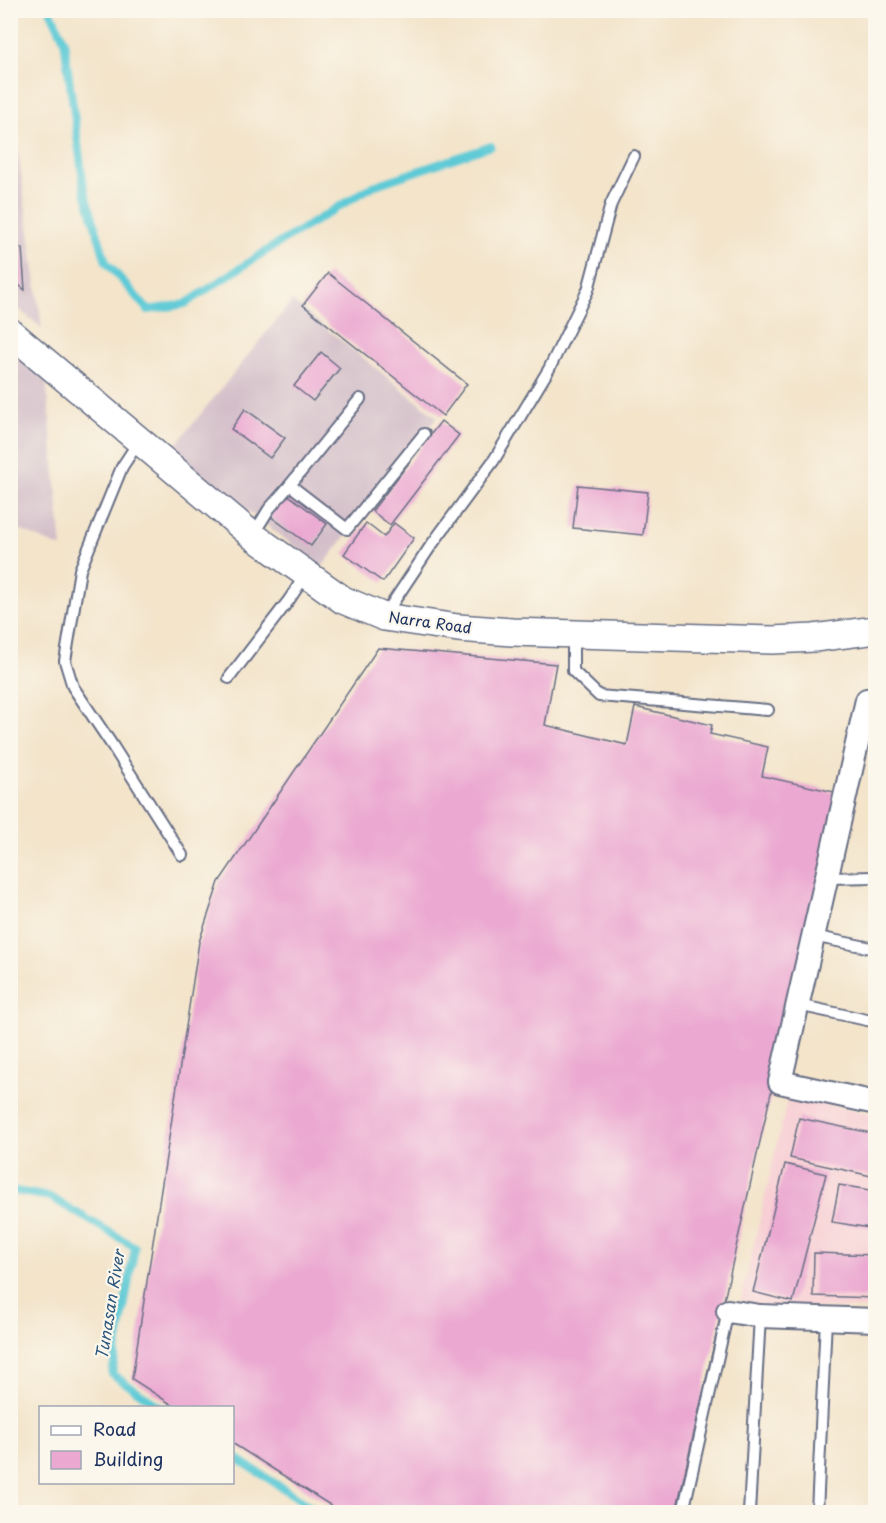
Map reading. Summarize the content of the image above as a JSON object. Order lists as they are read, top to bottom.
{
  "streets": {
    "street": ["Narra Road"]
  },
  "water": ["Tunasan River"],
  "legend": ["Road", "Building"]
}
